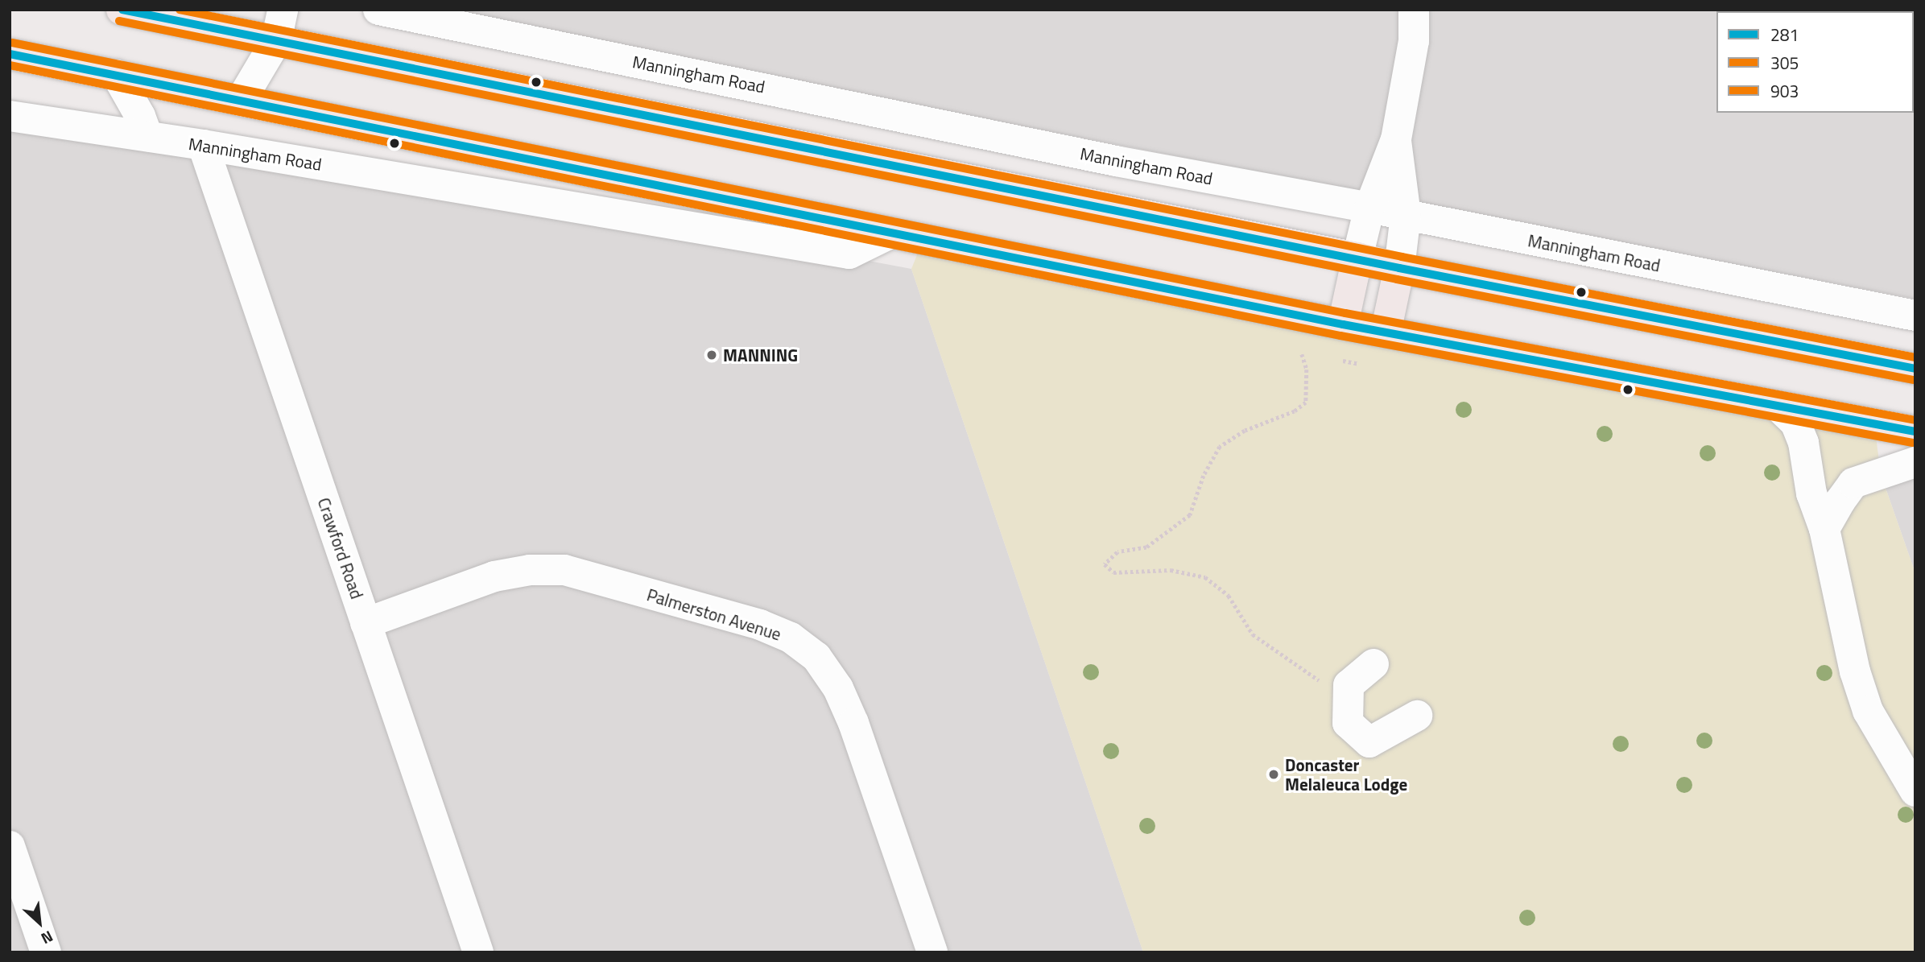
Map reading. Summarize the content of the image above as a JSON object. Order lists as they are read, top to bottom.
{
  "streets": {
    "street": ["Manningham Road", "Crawford Road", "Palmerston Avenue"]
  },
  "crossings": [
    ["Manningham Road", "Crawford Road"],
    ["Crawford Road", "Palmerston Avenue"]
  ],
  "places": ["MANNING", "Doncaster Melaleuca Lodge"],
  "lines": ["transit line 281", "transit line 903", "transit line 305"],
  "legend": ["281", "305", "903"],
  "north": "bottom right"
}
